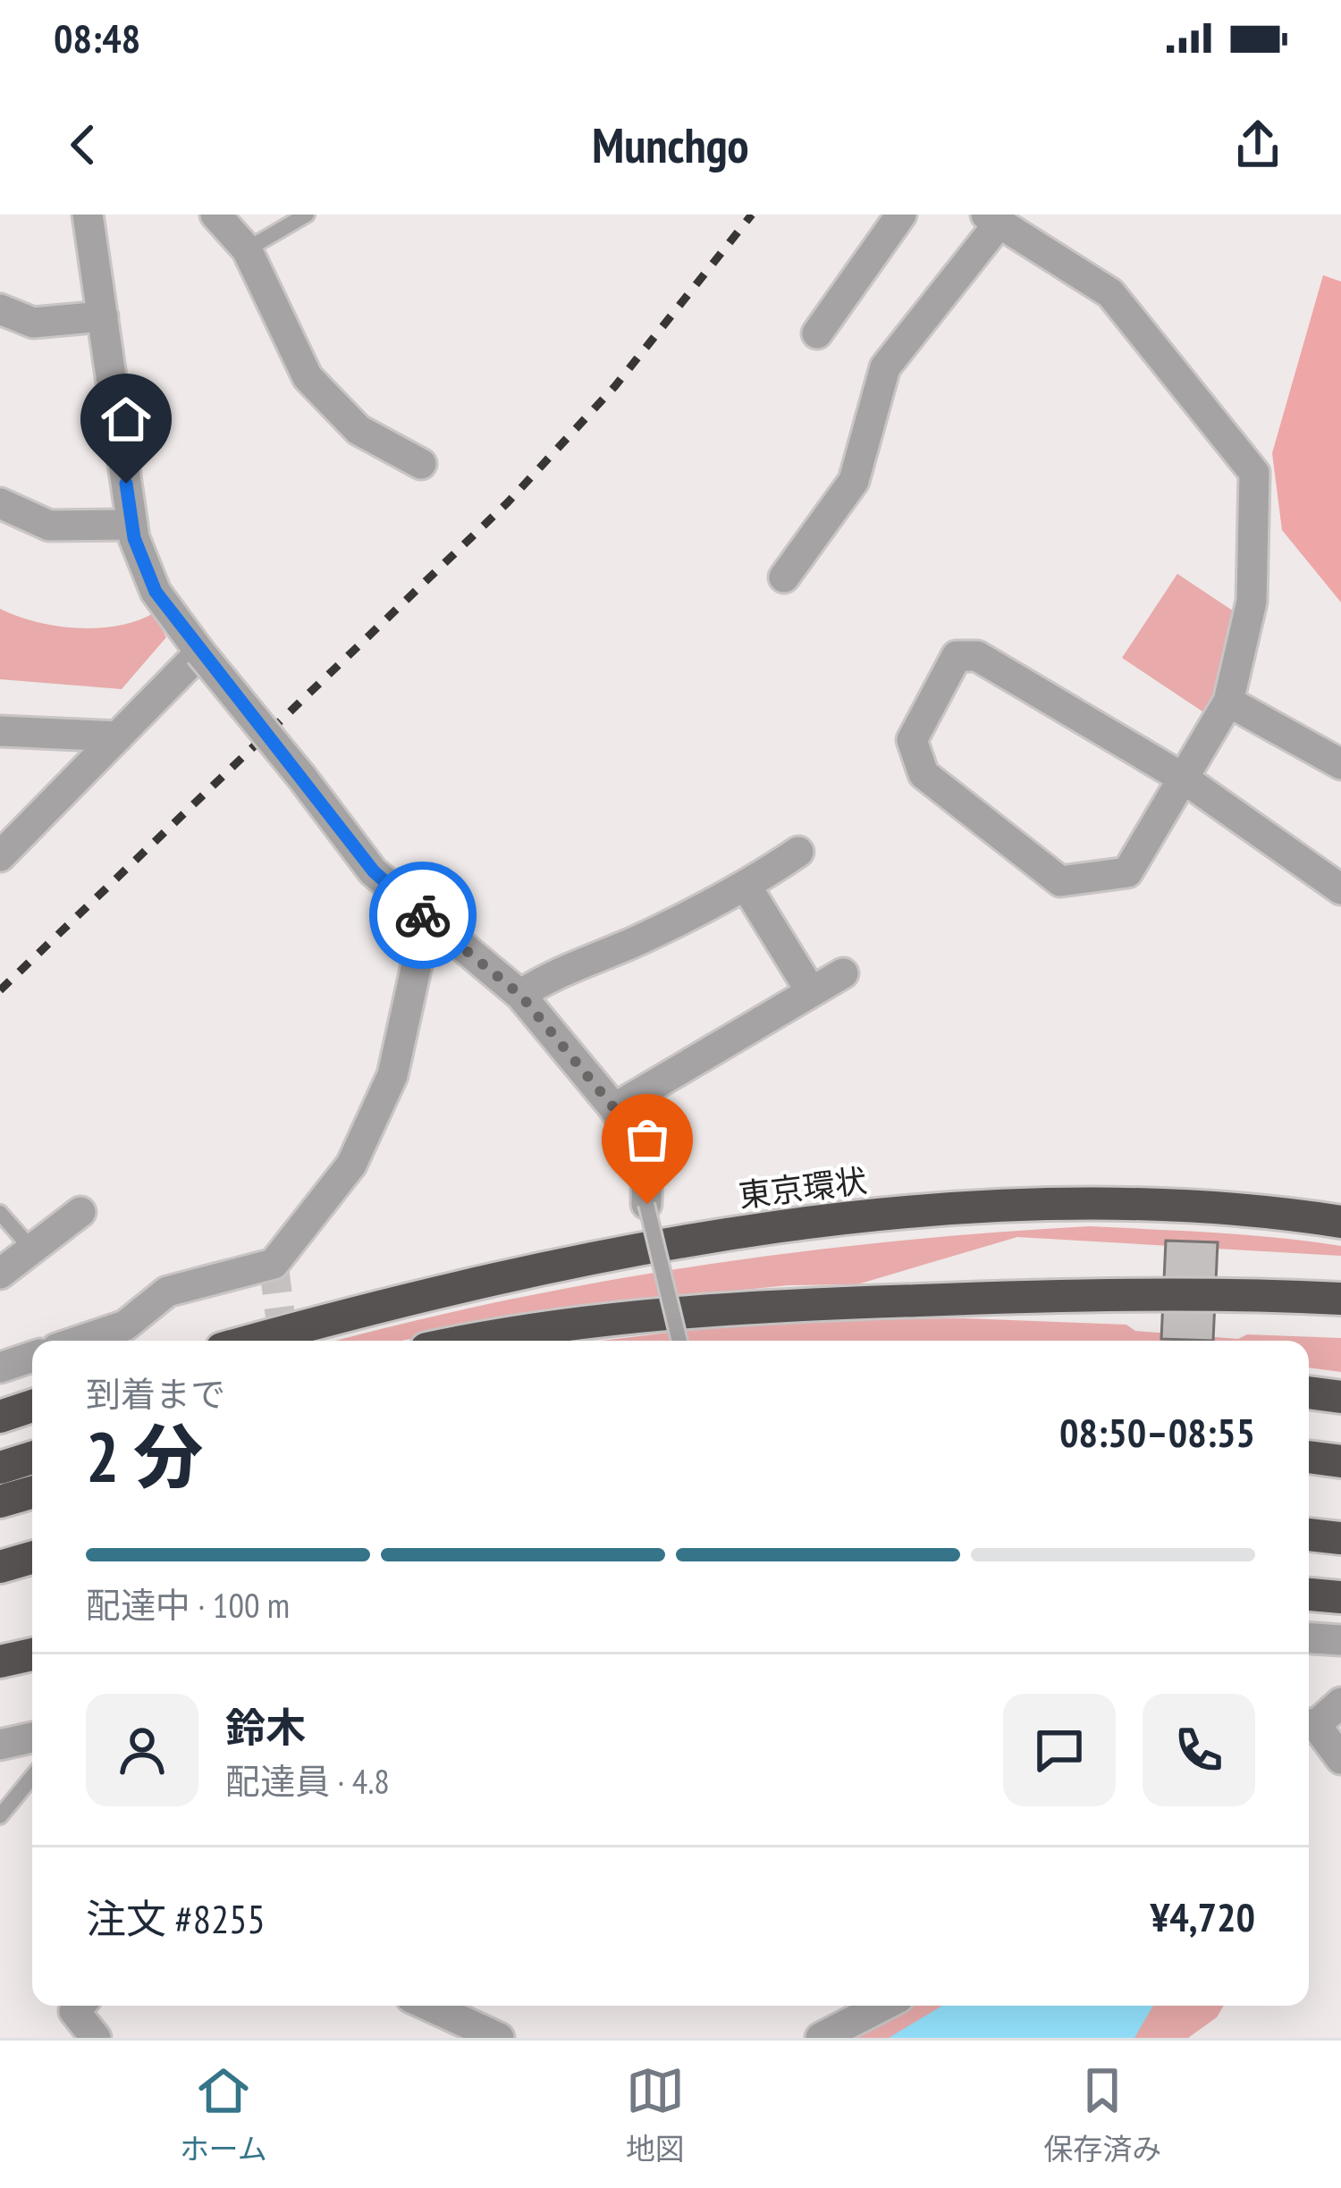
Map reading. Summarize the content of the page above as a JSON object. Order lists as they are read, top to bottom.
{
  "streets": {
    "highway": ["東京環状"]
  },
  "page": {
    "status": "08:48",
    "header": "Munchgo",
    "heading": ["2 分", "到着まで", "08:50–08:55"],
    "panel": [
      "鈴木",
      "配達員 · 4.8",
      "注文 #8255",
      "¥4,720"
    ],
    "bar": "配達中 · 100 m",
    "tabs": ["ホーム", "地図", "保存済み"]
  }
}
